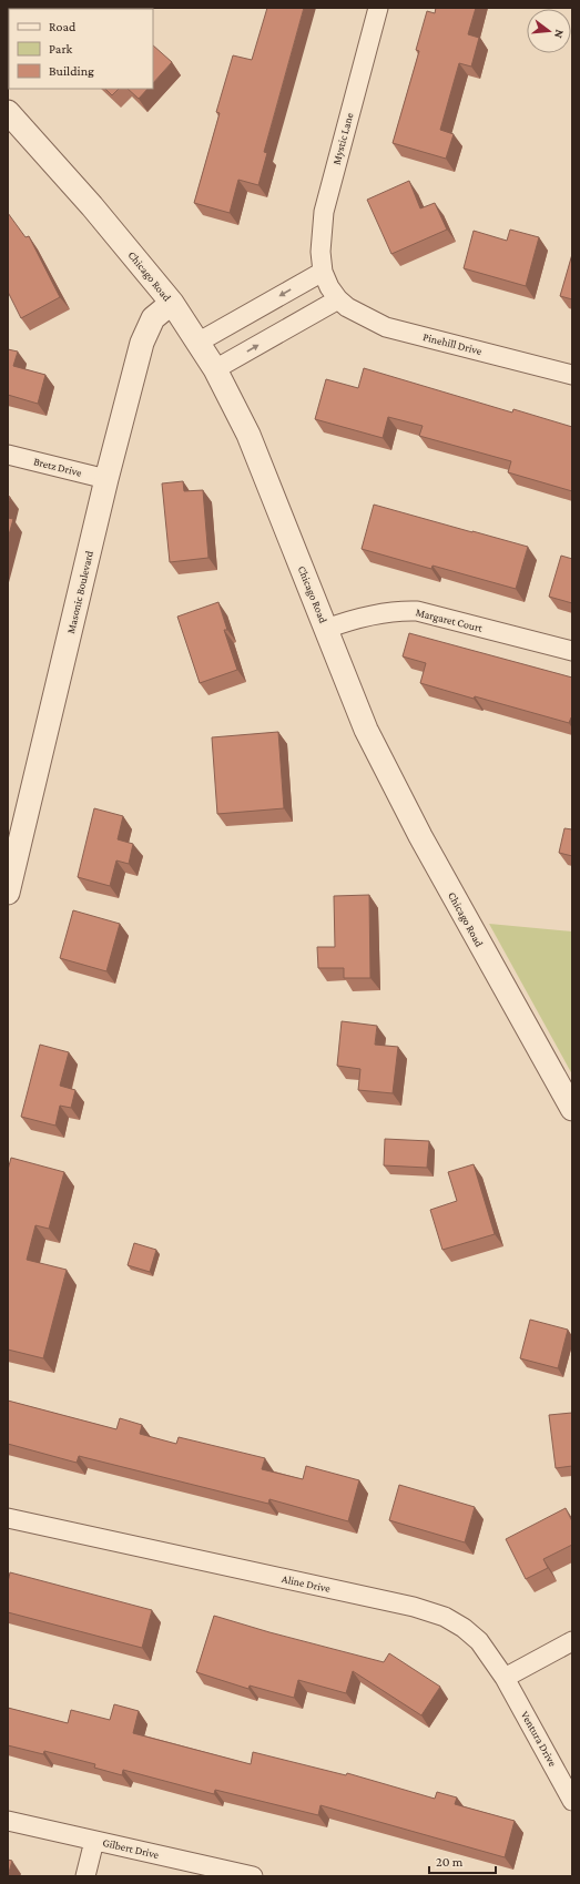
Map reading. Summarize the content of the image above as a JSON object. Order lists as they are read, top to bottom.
{
  "streets": {
    "street": [
      "Mystic Lane",
      "Chicago Road",
      "Pinehill Drive",
      "Bretz Drive",
      "Masonic Boulevard",
      "Margaret Court",
      "Aline Drive",
      "Ventura Drive",
      "Gilbert Drive"
    ]
  },
  "crossings": [
    ["Mystic Lane", "Pinehill Drive"],
    ["Chicago Road", "Masonic Boulevard"],
    ["Chicago Road", "Margaret Court"],
    ["Bretz Drive", "Masonic Boulevard"],
    ["Aline Drive", "Ventura Drive"]
  ],
  "legend": ["Road", "Park", "Building"],
  "scale_bar": "20 m",
  "north": "right"
}
